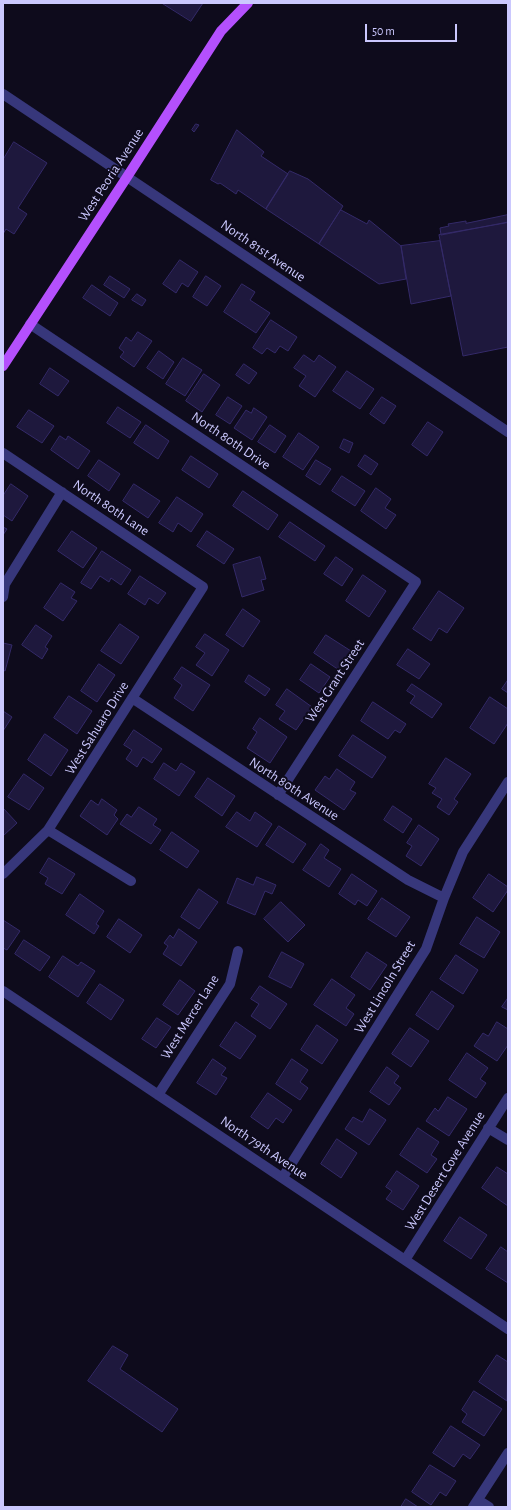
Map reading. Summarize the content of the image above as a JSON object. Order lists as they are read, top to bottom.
{
  "streets": {
    "main road": ["West Peoria Avenue"],
    "street": [
      "North 81st Avenue",
      "North 80th Drive",
      "North 80th Lane",
      "West Grant Street",
      "West Sahuaro Drive",
      "North 80th Avenue",
      "West Lincoln Street",
      "West Mercer Lane",
      "North 79th Avenue",
      "West Desert Cove Avenue"
    ]
  },
  "crossings": [
    ["West Peoria Avenue", "North 81st Avenue"],
    ["West Peoria Avenue", "North 80th Drive"],
    ["North 80th Drive", "West Grant Street"],
    ["North 80th Lane", "West Sahuaro Drive"],
    ["West Grant Street", "North 80th Avenue"],
    ["West Sahuaro Drive", "North 80th Avenue"],
    ["North 80th Avenue", "West Lincoln Street"],
    ["West Lincoln Street", "North 79th Avenue"],
    ["West Mercer Lane", "North 79th Avenue"],
    ["North 79th Avenue", "West Desert Cove Avenue"]
  ],
  "scale_bar": "50 m"
}
